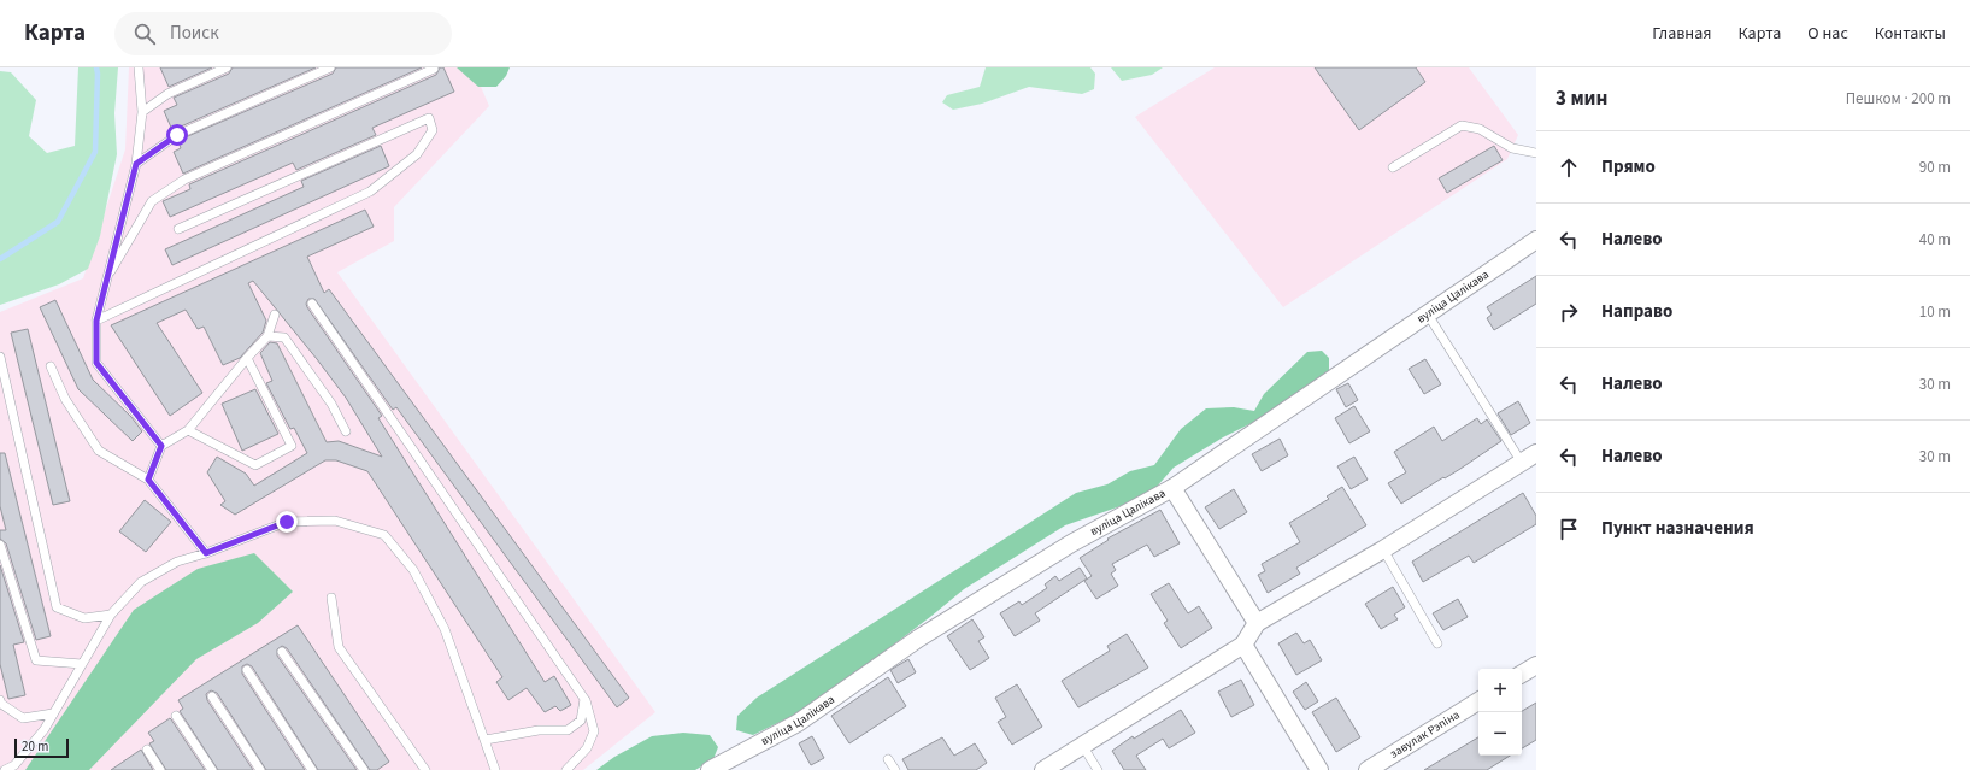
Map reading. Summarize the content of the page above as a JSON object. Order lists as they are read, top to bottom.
{
  "streets": {
    "street": ["вуліца Цалікава", "завулак Рэпіна"]
  },
  "scale_bar": "20 m",
  "page": {
    "header": "Карта",
    "search": "Поиск",
    "nav": [
      "Главная",
      "Карта",
      "О нас",
      "Контакты"
    ],
    "heading": ["3 мин", "Пешком · 200 m"],
    "list": [
      ["Прямо", "90 m"],
      ["Налево", "40 m"],
      ["Направо", "10 m"],
      ["Налево", "30 m"],
      ["Налево", "30 m"],
      "Пункт назначения"
    ],
    "map_buttons": ["+", "−"],
    "scale": "20 m"
  }
}
